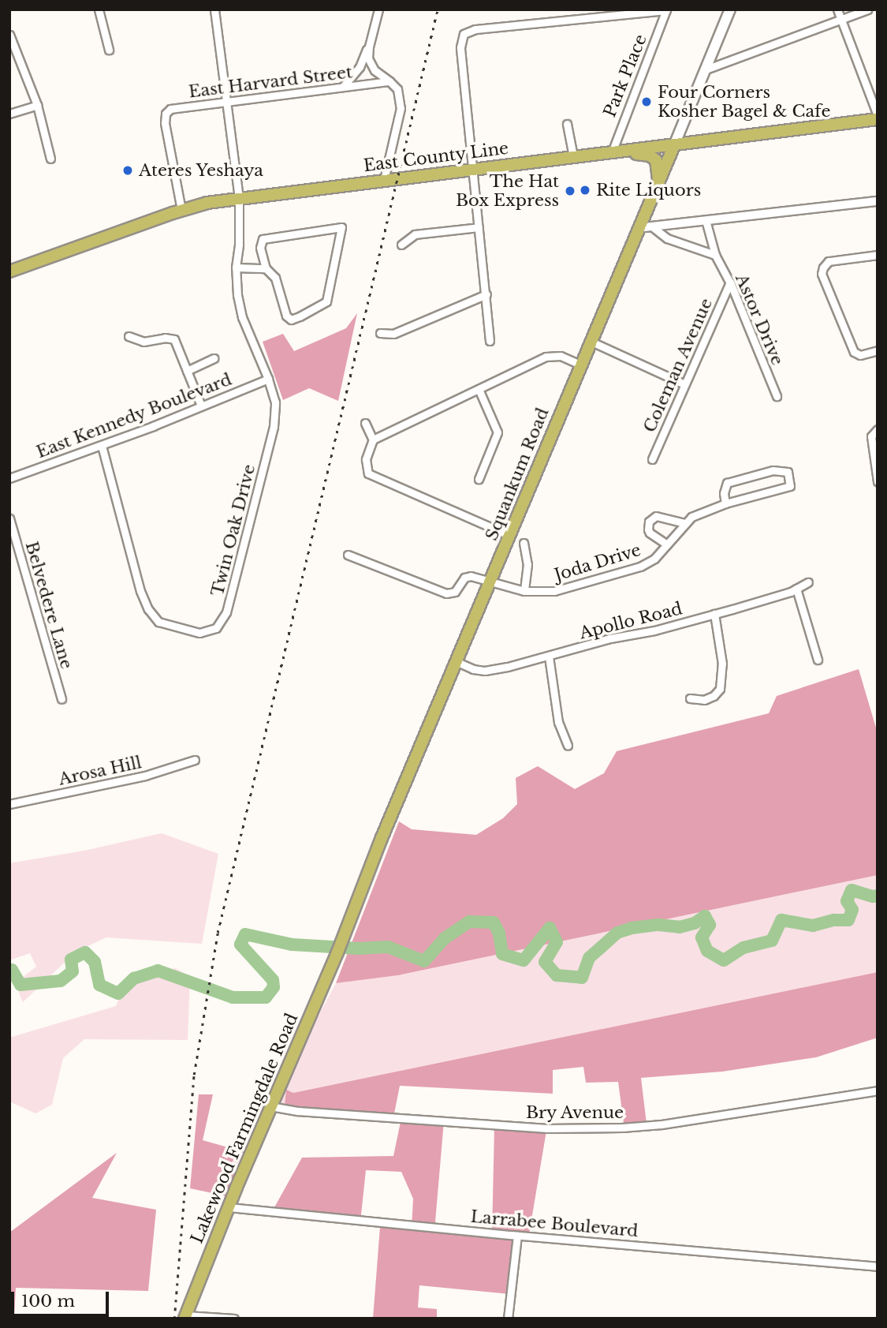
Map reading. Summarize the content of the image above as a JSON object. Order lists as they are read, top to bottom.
{
  "streets": {
    "main road": ["East County Line", "Squankum Road", "Lakewood Farmingdale Road"],
    "street": [
      "Park Place",
      "East Harvard Street",
      "Astor Drive",
      "Coleman Avenue",
      "East Kennedy Boulevard",
      "Twin Oak Drive",
      "Joda Drive",
      "Belvedere Lane",
      "Apollo Road",
      "Arosa Hill",
      "Bry Avenue",
      "Larrabee Boulevard"
    ]
  },
  "crossings": [
    ["Park Place", "East County Line"],
    ["East Harvard Street", "East County Line"],
    ["East Harvard Street", "Twin Oak Drive"],
    ["East County Line", "Squankum Road"],
    ["East County Line", "Twin Oak Drive"],
    ["Astor Drive", "Coleman Avenue"],
    ["East Kennedy Boulevard", "Twin Oak Drive"],
    ["Squankum Road", "Joda Drive"],
    ["Squankum Road", "Apollo Road"],
    ["Squankum Road", "Lakewood Farmingdale Road"],
    ["Bry Avenue", "Lakewood Farmingdale Road"],
    ["Lakewood Farmingdale Road", "Larrabee Boulevard"]
  ],
  "places": [
    "Four Corners Kosher Bagel & Cafe",
    "Ateres Yeshaya",
    "Rite Liquors",
    "The Hat Box Express"
  ],
  "scale_bar": "100 m"
}
